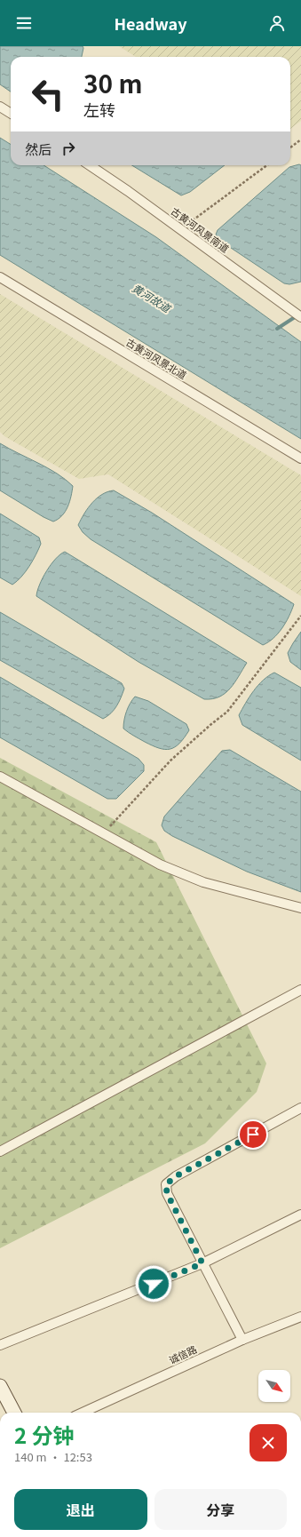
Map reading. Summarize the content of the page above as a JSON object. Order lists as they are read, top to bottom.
{
  "streets": {
    "street": ["古黄河风景南道", "古黄河风景北道", "诚信路"]
  },
  "water": ["黄河故道"],
  "north": "bottom right",
  "page": {
    "header": "Headway",
    "turn": ["30 m", "左转"],
    "then": "然后",
    "heading": ["2 分钟", "140 m · 12:53"],
    "buttons": ["退出", "分享"]
  }
}
